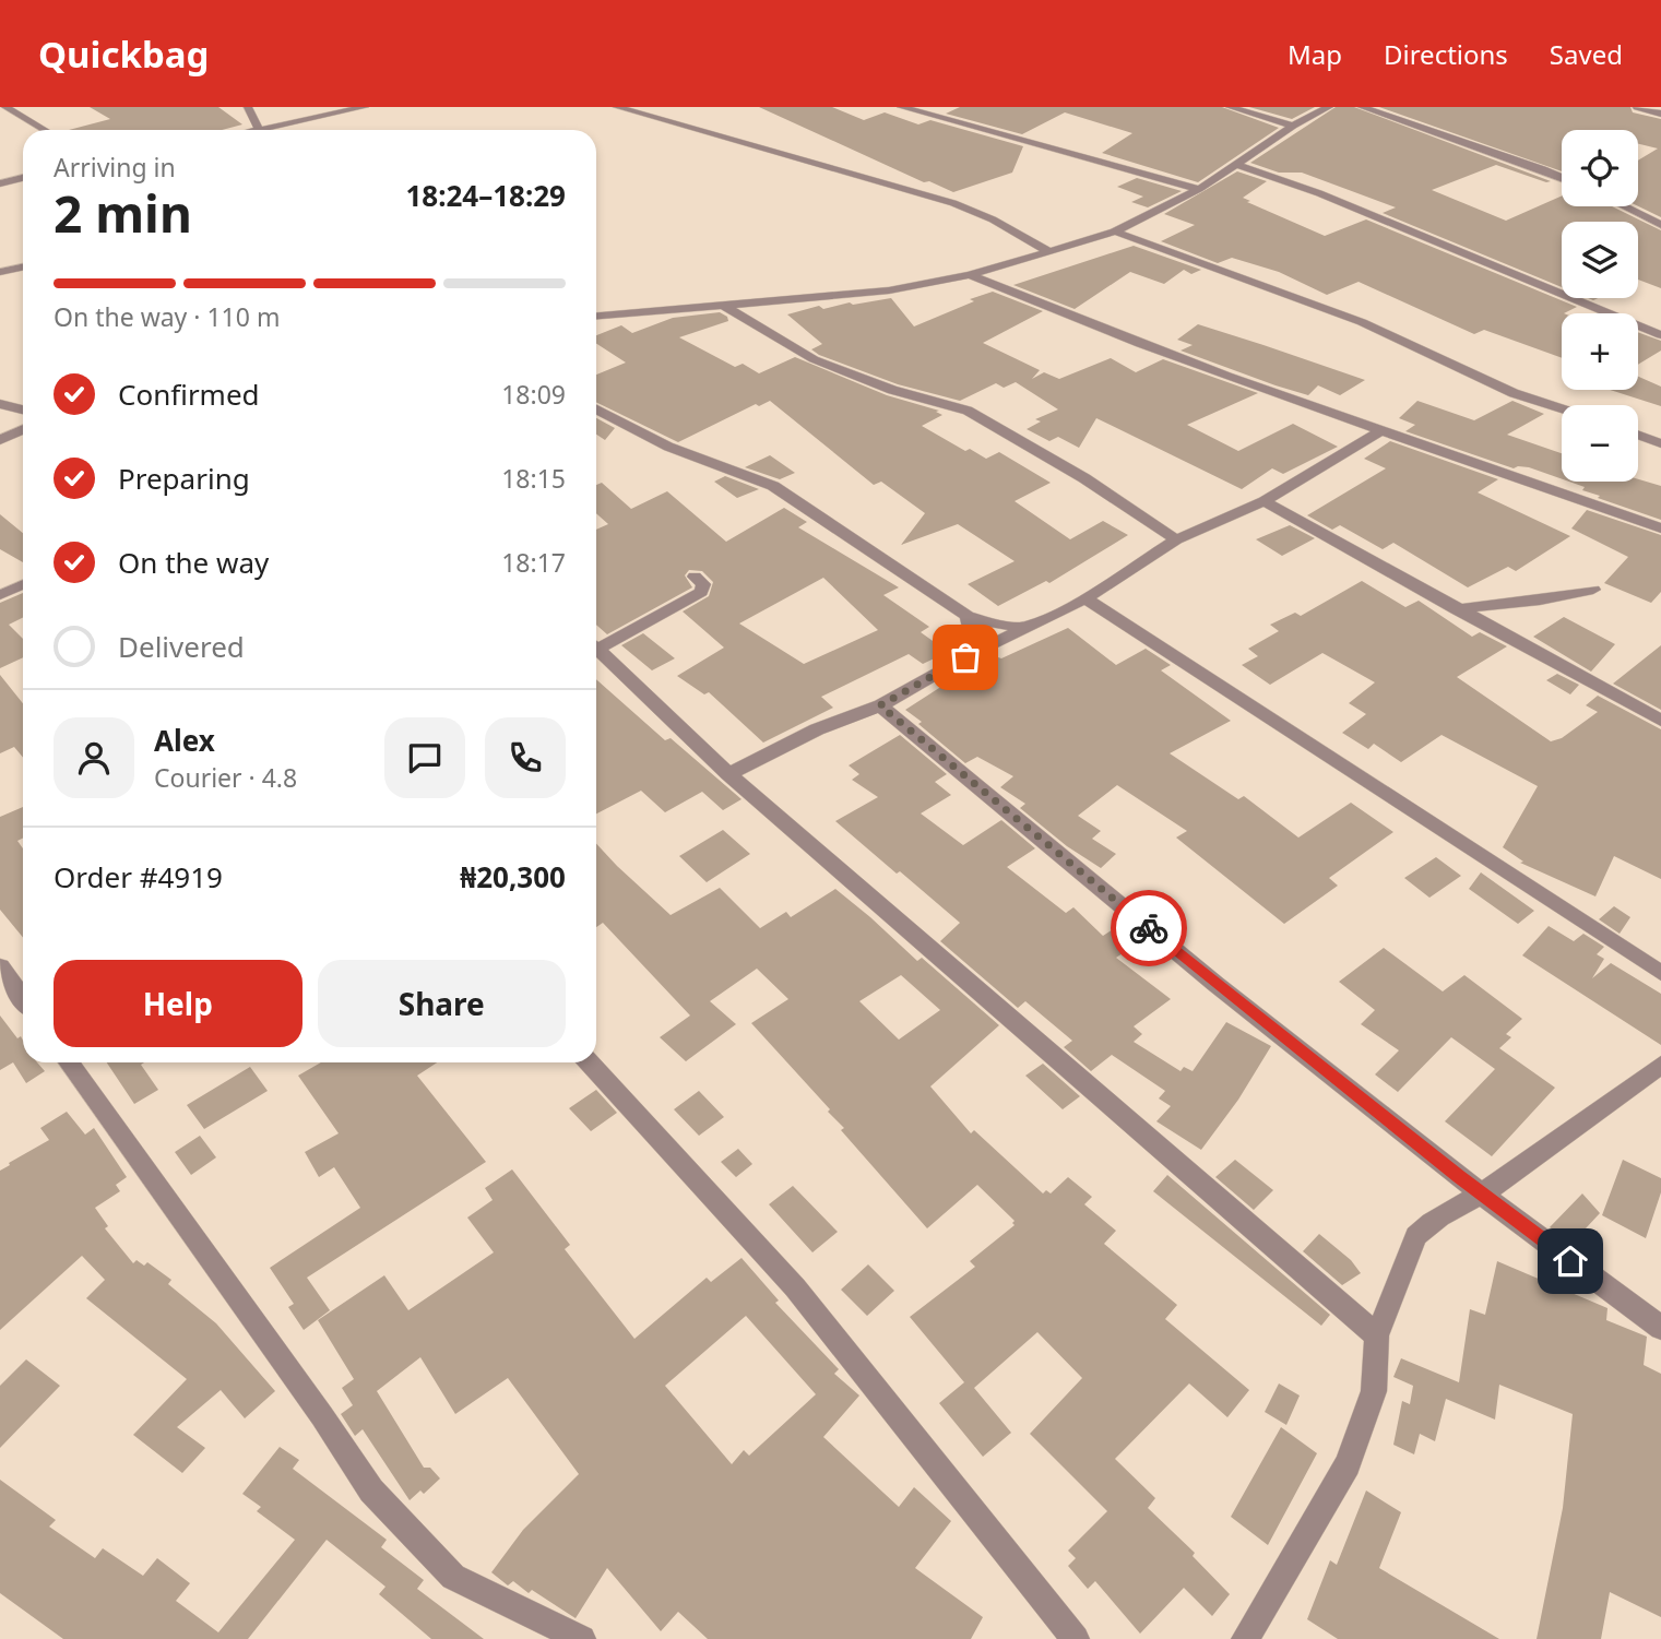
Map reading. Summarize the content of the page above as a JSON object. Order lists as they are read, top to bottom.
{
  "page": {
    "header": "Quickbag",
    "nav": ["Map", "Directions", "Saved"],
    "map_buttons": ["+", "−"],
    "heading": ["2 min", "Arriving in", "18:24–18:29"],
    "panel": [
      "Alex",
      "Courier · 4.8",
      "Order #4919",
      "₦20,300"
    ],
    "bar": "On the way · 110 m",
    "list": [
      ["Confirmed", "18:09"],
      ["Preparing", "18:15"],
      ["On the way", "18:17"],
      "Delivered"
    ],
    "buttons": ["Help", "Share"]
  }
}
